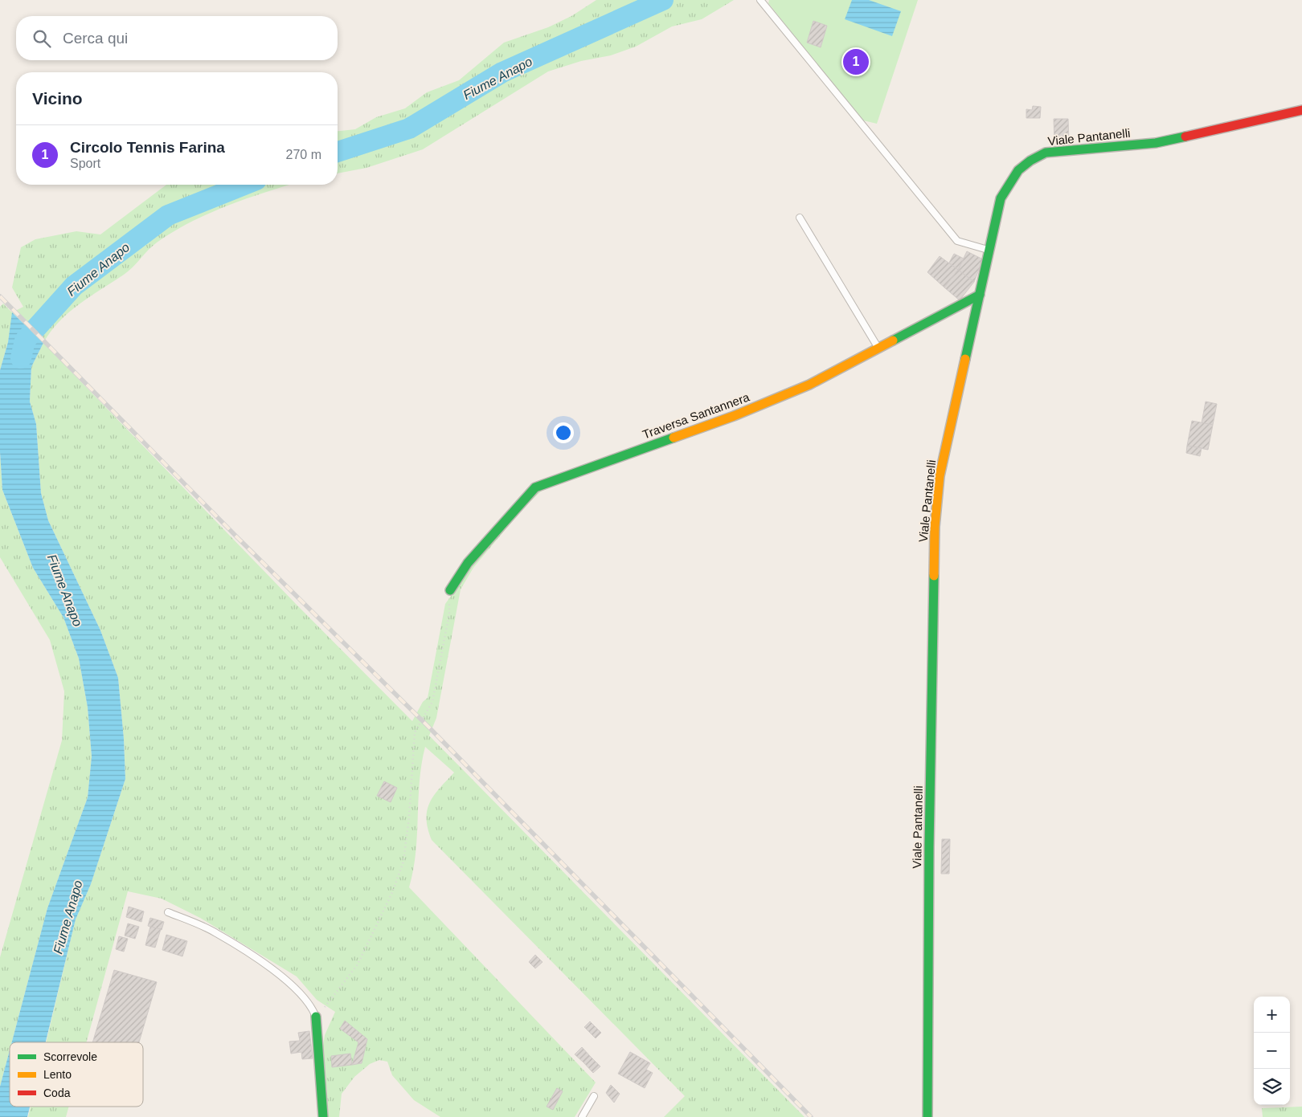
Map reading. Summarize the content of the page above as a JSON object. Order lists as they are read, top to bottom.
{
  "streets": {
    "street": ["Viale Pantanelli", "Traversa Santannera"]
  },
  "crossings": [
    ["Viale Pantanelli", "Traversa Santannera"]
  ],
  "water": ["Fiume Anapo"],
  "legend": ["Scorrevole", "Lento", "Coda"],
  "page": {
    "search": "Cerca qui",
    "pins": "1",
    "heading": "Vicino",
    "list": [
      {
        "mark": "1",
        "name": "Circolo Tennis Farina",
        "note": "Sport",
        "value": "270 m"
      }
    ],
    "map_buttons": ["+", "−"]
  }
}
